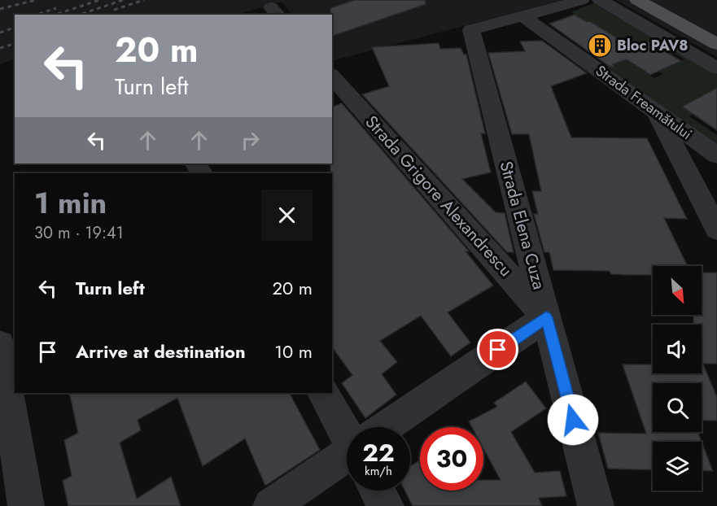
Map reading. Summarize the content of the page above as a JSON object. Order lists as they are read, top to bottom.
{
  "streets": {
    "street": ["Strada Freamătului", "Strada Grigore Alexandrescu", "Strada Elena Cuza"]
  },
  "crossings": [
    ["Strada Freamătului", "Strada Elena Cuza"],
    ["Strada Grigore Alexandrescu", "Strada Elena Cuza"]
  ],
  "places": {
    "building": ["Bloc PAV8"]
  },
  "north": "bottom right",
  "page": {
    "turn": ["20 m", "Turn left"],
    "heading": ["1 min", "30 m · 19:41"],
    "list": [
      {
        "name": "Turn left",
        "value": "20 m"
      },
      {
        "name": "Arrive at destination",
        "value": "10 m"
      }
    ],
    "speed": "22 km/h",
    "limit": "30"
  }
}
